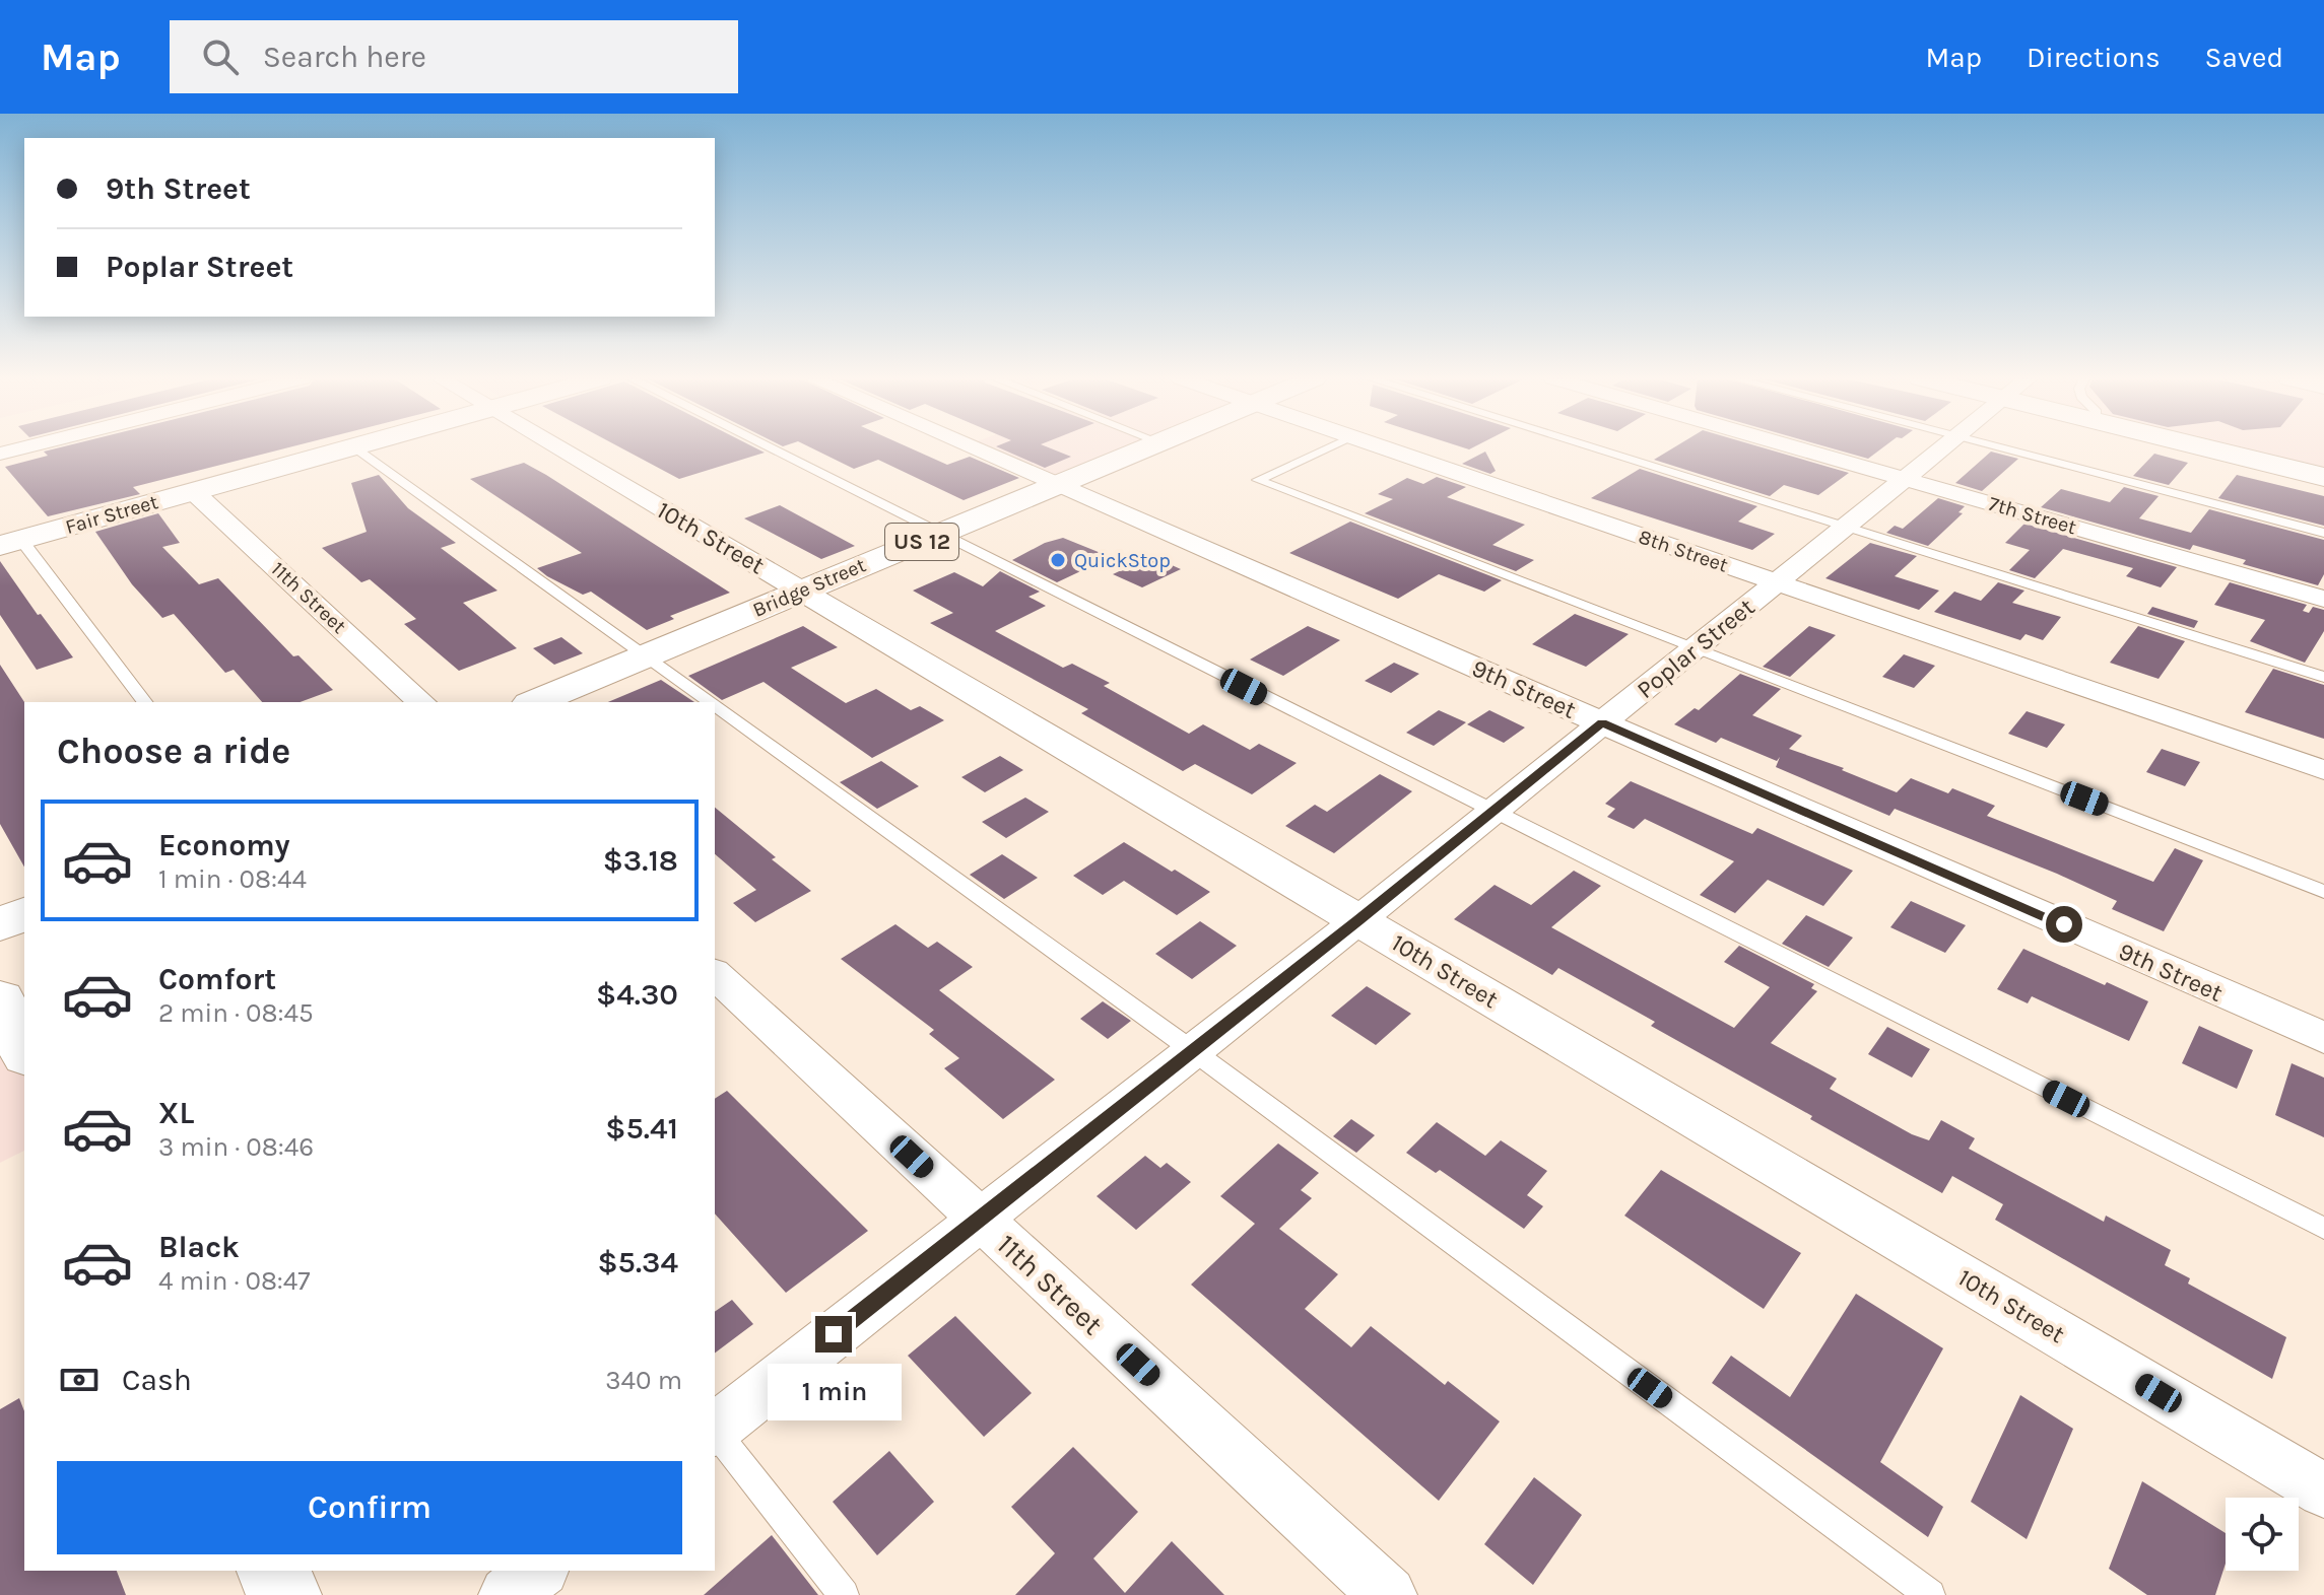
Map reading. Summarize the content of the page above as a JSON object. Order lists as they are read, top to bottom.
{
  "streets": {
    "main road": ["Fair Street", "US 12", "Bridge Street"],
    "street": [
      "7th Street",
      "10th Street",
      "8th Street",
      "11th Street",
      "Poplar Street",
      "9th Street"
    ]
  },
  "crossings": [
    ["Fair Street", "11th Street"],
    ["7th Street", "Poplar Street"],
    ["10th Street", "Bridge Street"],
    ["10th Street", "Poplar Street"],
    ["8th Street", "Poplar Street"],
    ["Bridge Street", "9th Street"],
    ["11th Street", "Poplar Street"],
    ["Poplar Street", "9th Street"]
  ],
  "places": ["QuickStop"],
  "page": {
    "header": "Map",
    "search": "Search here",
    "nav": ["Map", "Directions", "Saved"],
    "banner": ["9th Street", "Poplar Street"],
    "heading": "Choose a ride",
    "list": [
      {
        "name": "Economy",
        "note": "1 min · 08:44",
        "value": "$3.18"
      },
      {
        "name": "Comfort",
        "note": "2 min · 08:45",
        "value": "$4.30"
      },
      {
        "name": "XL",
        "note": "3 min · 08:46",
        "value": "$5.41"
      },
      {
        "name": "Black",
        "note": "4 min · 08:47",
        "value": "$5.34"
      }
    ],
    "pay": ["Cash", "340 m"],
    "bubble": "1 min",
    "buttons": "Confirm"
  }
}
